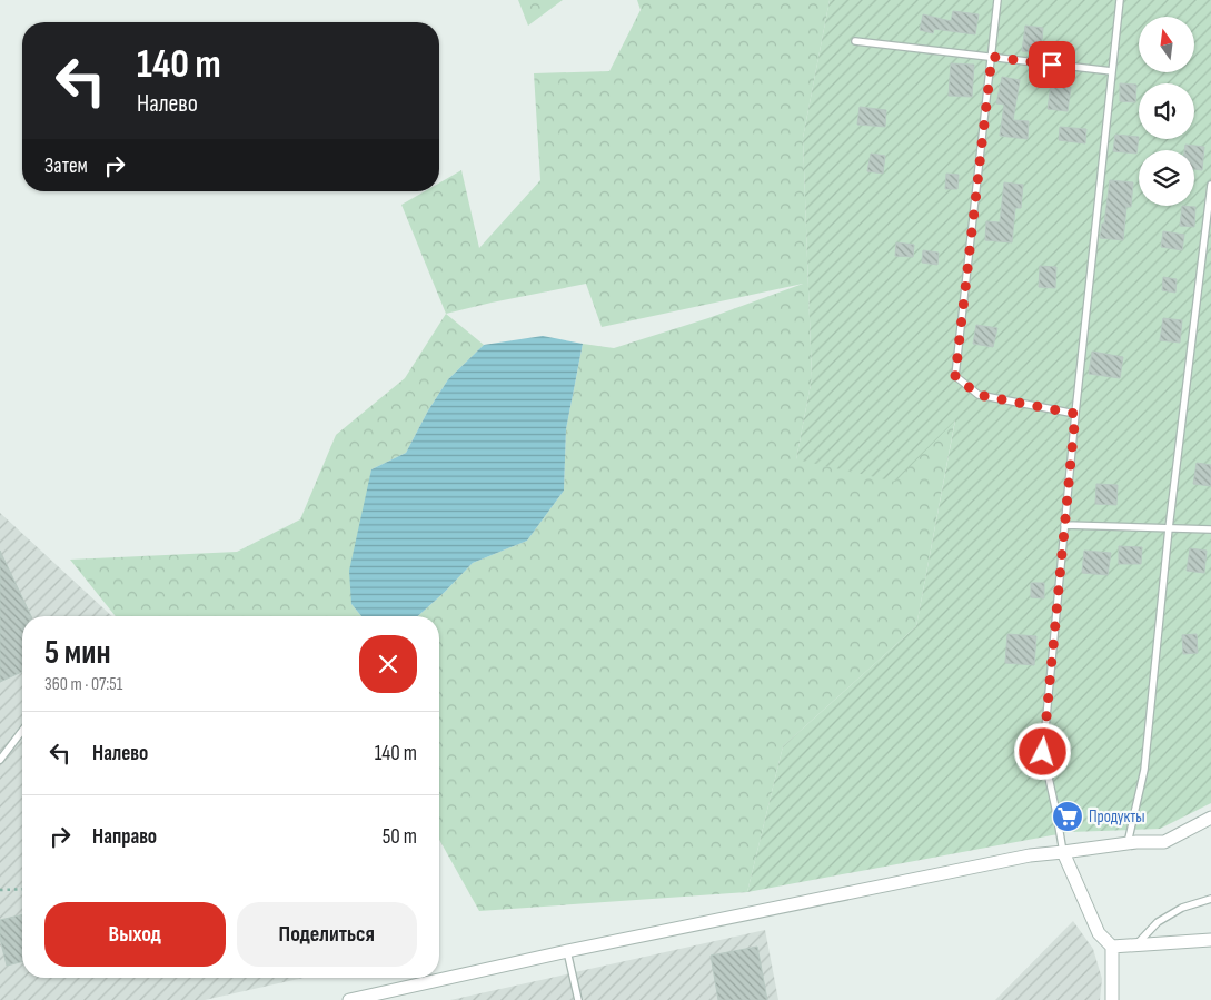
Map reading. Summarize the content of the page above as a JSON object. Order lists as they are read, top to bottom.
{
  "places": {
    "supermarket": ["Продукты"]
  },
  "north": "top",
  "page": {
    "turn": ["140 m", "Налево"],
    "then": "Затем",
    "heading": ["5 мин", "360 m · 07:51"],
    "list": [
      {
        "name": "Налево",
        "value": "140 m"
      },
      {
        "name": "Направо",
        "value": "50 m"
      }
    ],
    "buttons": ["Выход", "Поделиться"]
  }
}
